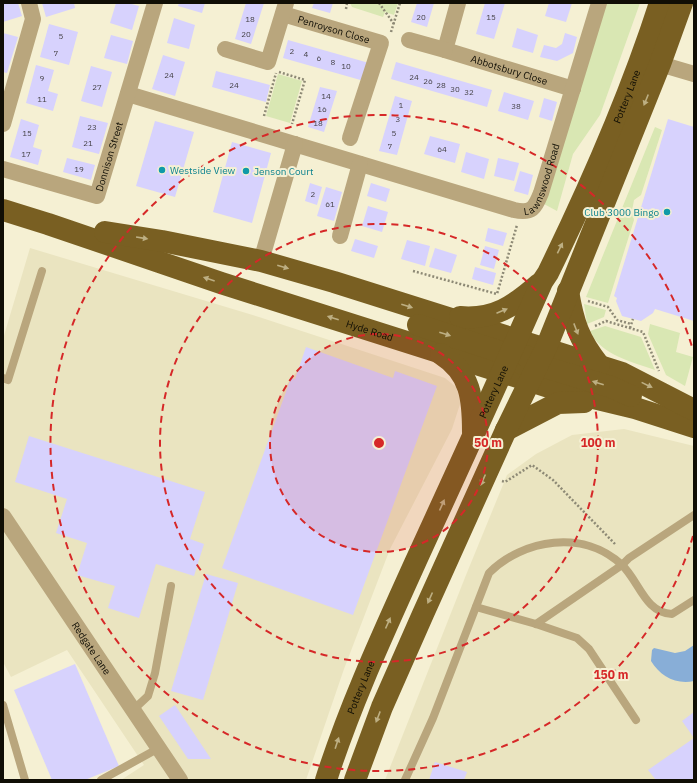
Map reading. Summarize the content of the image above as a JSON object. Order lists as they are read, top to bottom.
{
  "streets": {
    "highway": ["Pottery Lane", "Hyde Road"],
    "street": [
      "Penroyson Close",
      "Abbotsbury Close",
      "Donnison Street",
      "Lawnswood Road",
      "Redgate Lane"
    ]
  },
  "crossings": [
    ["Abbotsbury Close", "Lawnswood Road"],
    ["Pottery Lane", "Hyde Road"]
  ],
  "places": ["Westside View", "Jenson Court", "Club 3000 Bingo"],
  "house_numbers": [
    "20",
    "15",
    "18",
    "20",
    "5",
    "2",
    "7",
    "4",
    "6",
    "8",
    "10",
    "24",
    "24",
    "9",
    "26",
    "24",
    "28",
    "27",
    "30",
    "32",
    "14",
    "11",
    "1",
    "38",
    "16",
    "3",
    "18",
    "23",
    "15",
    "5",
    "21",
    "7",
    "64",
    "17",
    "19",
    "2",
    "61"
  ],
  "rings": ["50 m", "100 m", "150 m"]
}
